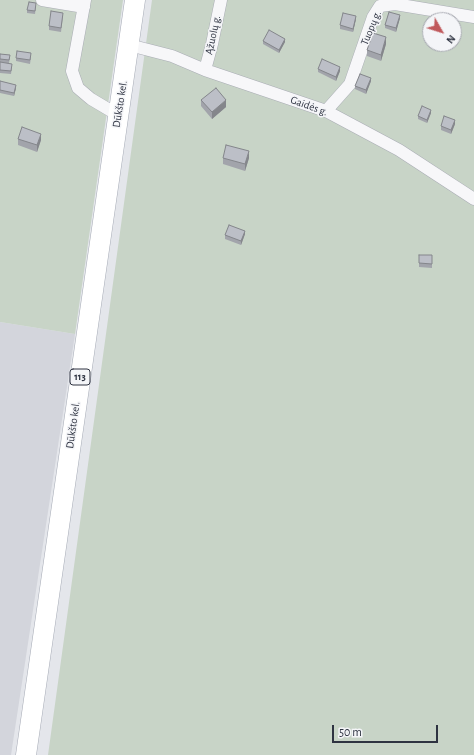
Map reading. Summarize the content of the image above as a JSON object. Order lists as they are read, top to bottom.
{
  "streets": {
    "main road": ["Dūkšto kel.", "113"],
    "street": ["Tuopų g.", "Ąžuolų g.", "Gaidės g."]
  },
  "crossings": [
    ["Tuopų g.", "Gaidės g."],
    ["Ąžuolų g.", "Gaidės g."],
    ["Dūkšto kel.", "Gaidės g."]
  ],
  "scale_bar": "50 m",
  "north": "bottom right"
}
